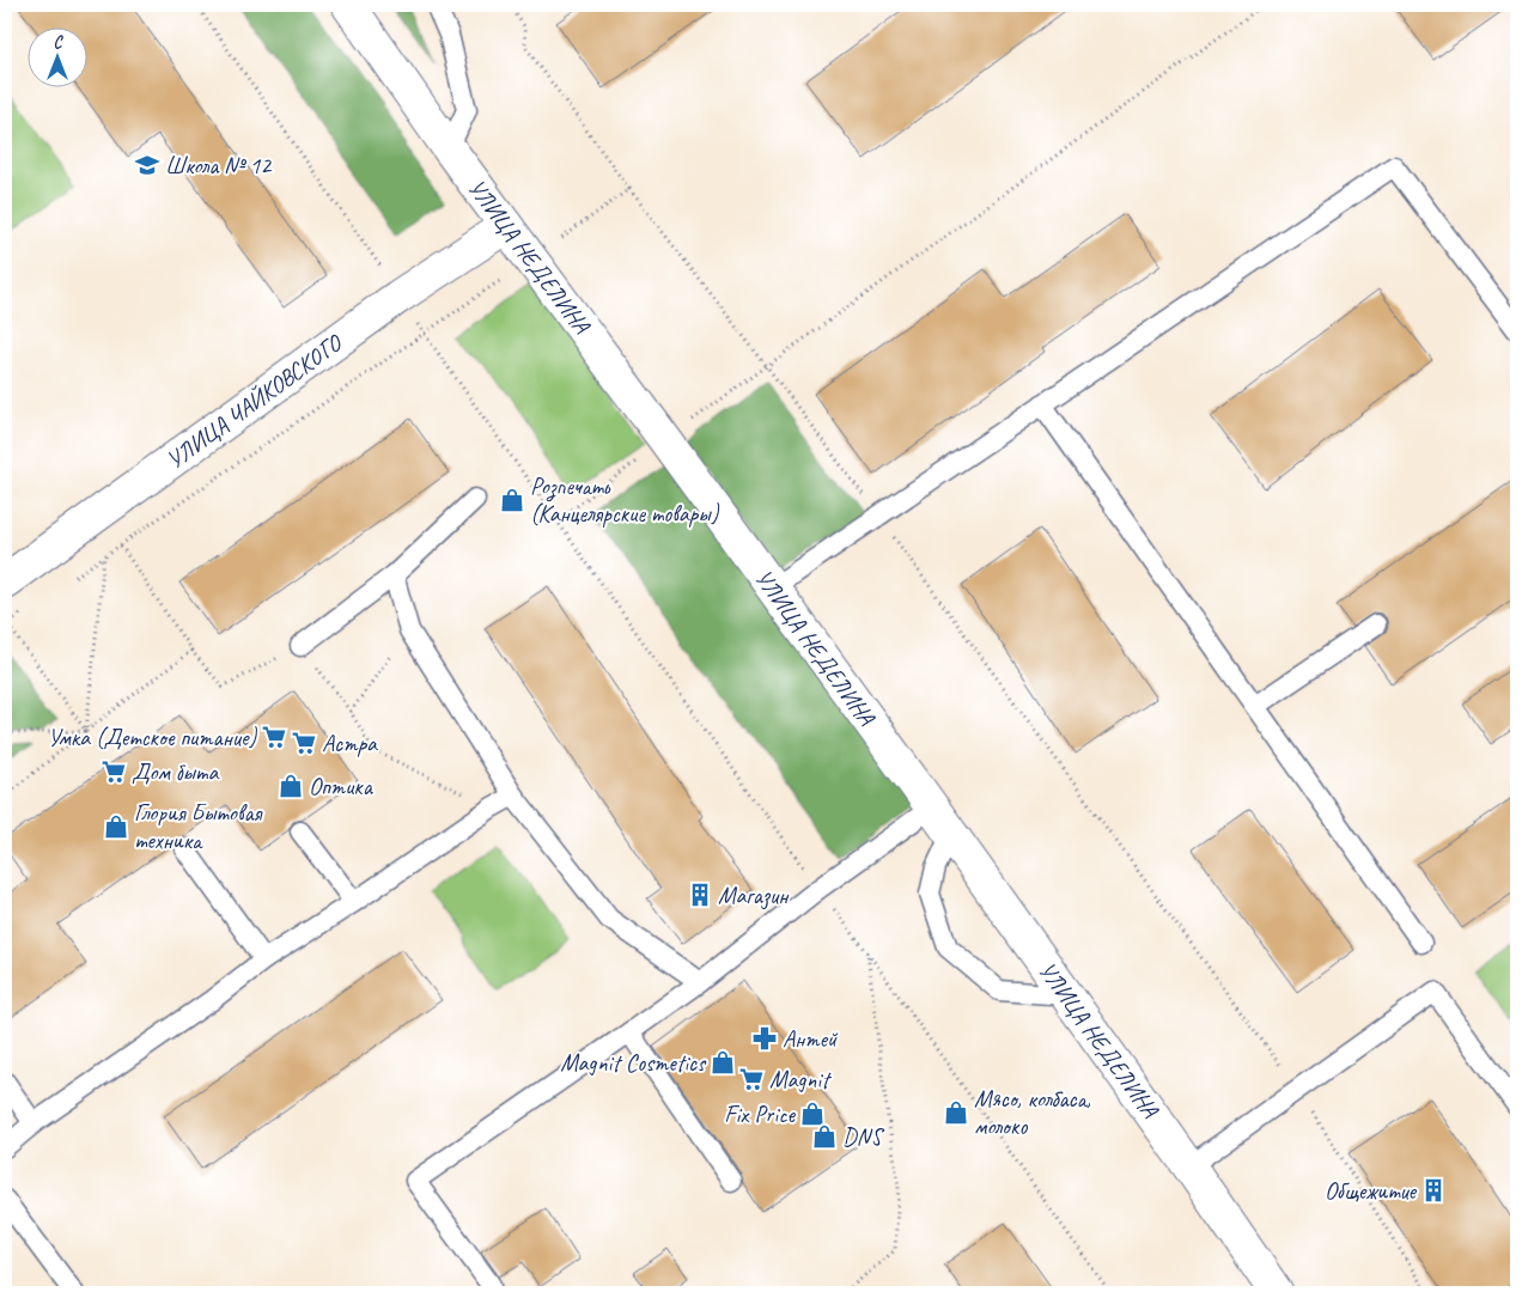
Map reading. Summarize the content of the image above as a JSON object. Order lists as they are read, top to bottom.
{
  "streets": {
    "street": ["УЛИЦА НЕДЕЛИНА", "УЛИЦА ЧАЙКОВСКОГО"]
  },
  "crossings": [
    ["УЛИЦА НЕДЕЛИНА", "УЛИЦА ЧАЙКОВСКОГО"]
  ],
  "places": {
    "school or university": ["Школа № 12"],
    "shop": [
      "Розпечать (Канцелярские товары)",
      "Оптика",
      "Глория Бытовая техника",
      "Magnit Cosmetics",
      "Мясо, колбаса, молоко",
      "Fix Price",
      "DNS"
    ],
    "supermarket": [
      "Умка (Детское питание)",
      "Астра",
      "Дом быта",
      "Magnit"
    ],
    "building": ["Магазин", "Общежитие"],
    "pharmacy": ["Антей"]
  },
  "north": "top"
}
